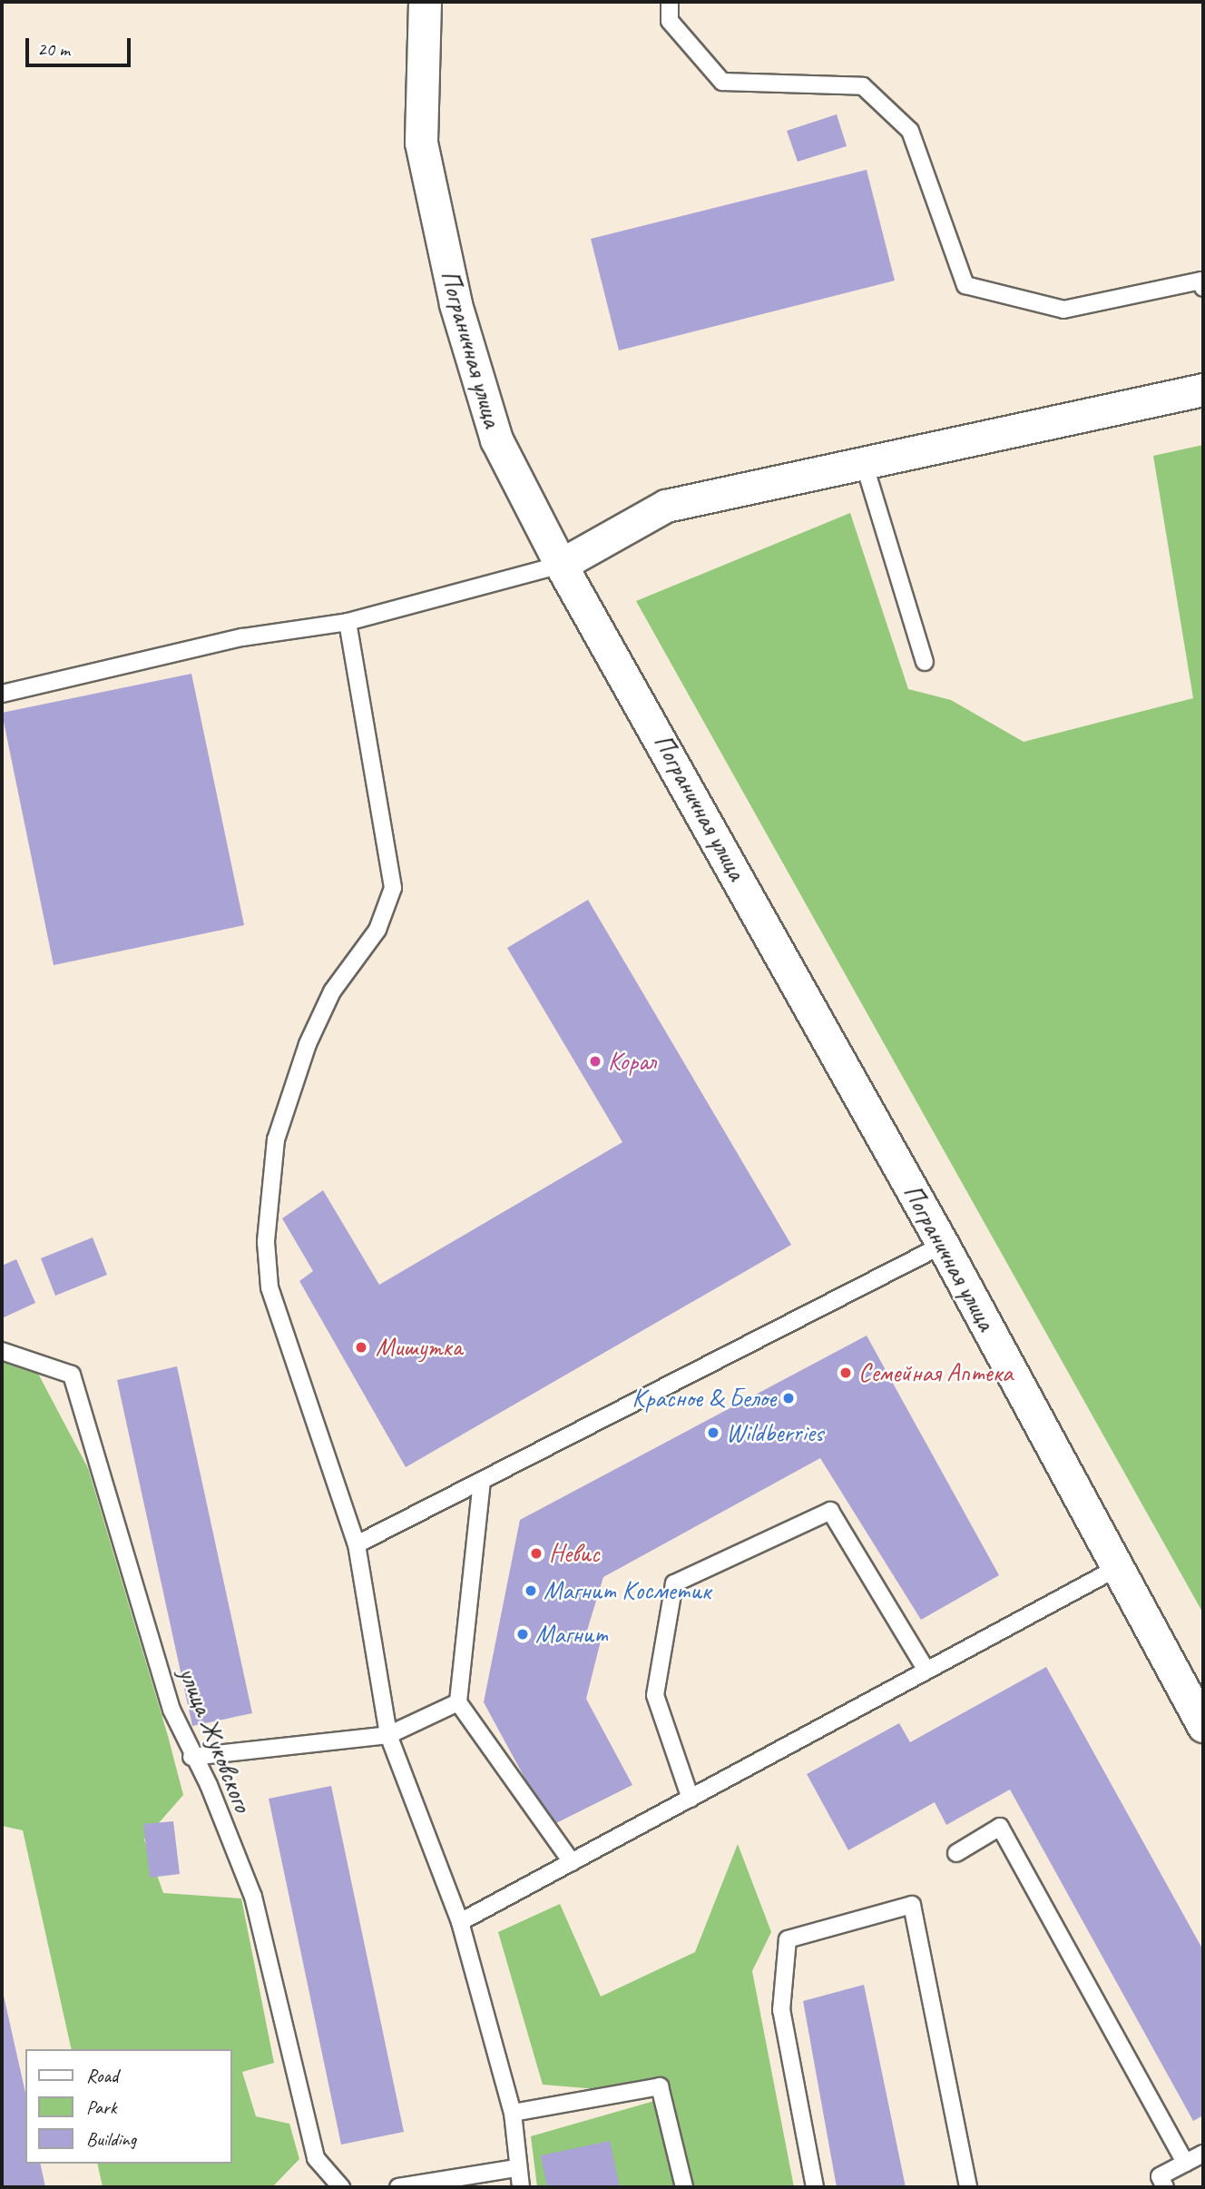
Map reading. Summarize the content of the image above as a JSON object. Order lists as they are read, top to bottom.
{
  "streets": {
    "street": ["Пограничная улица"],
    "lane": ["улица Жуковского"]
  },
  "places": [
    "Корал",
    "Мишутка",
    "Семейная Аптека",
    "Красное & Белое",
    "Wildberries",
    "Невис",
    "Магнит Косметик",
    "Магнит"
  ],
  "legend": ["Road", "Park", "Building"],
  "scale_bar": "20 m"
}
